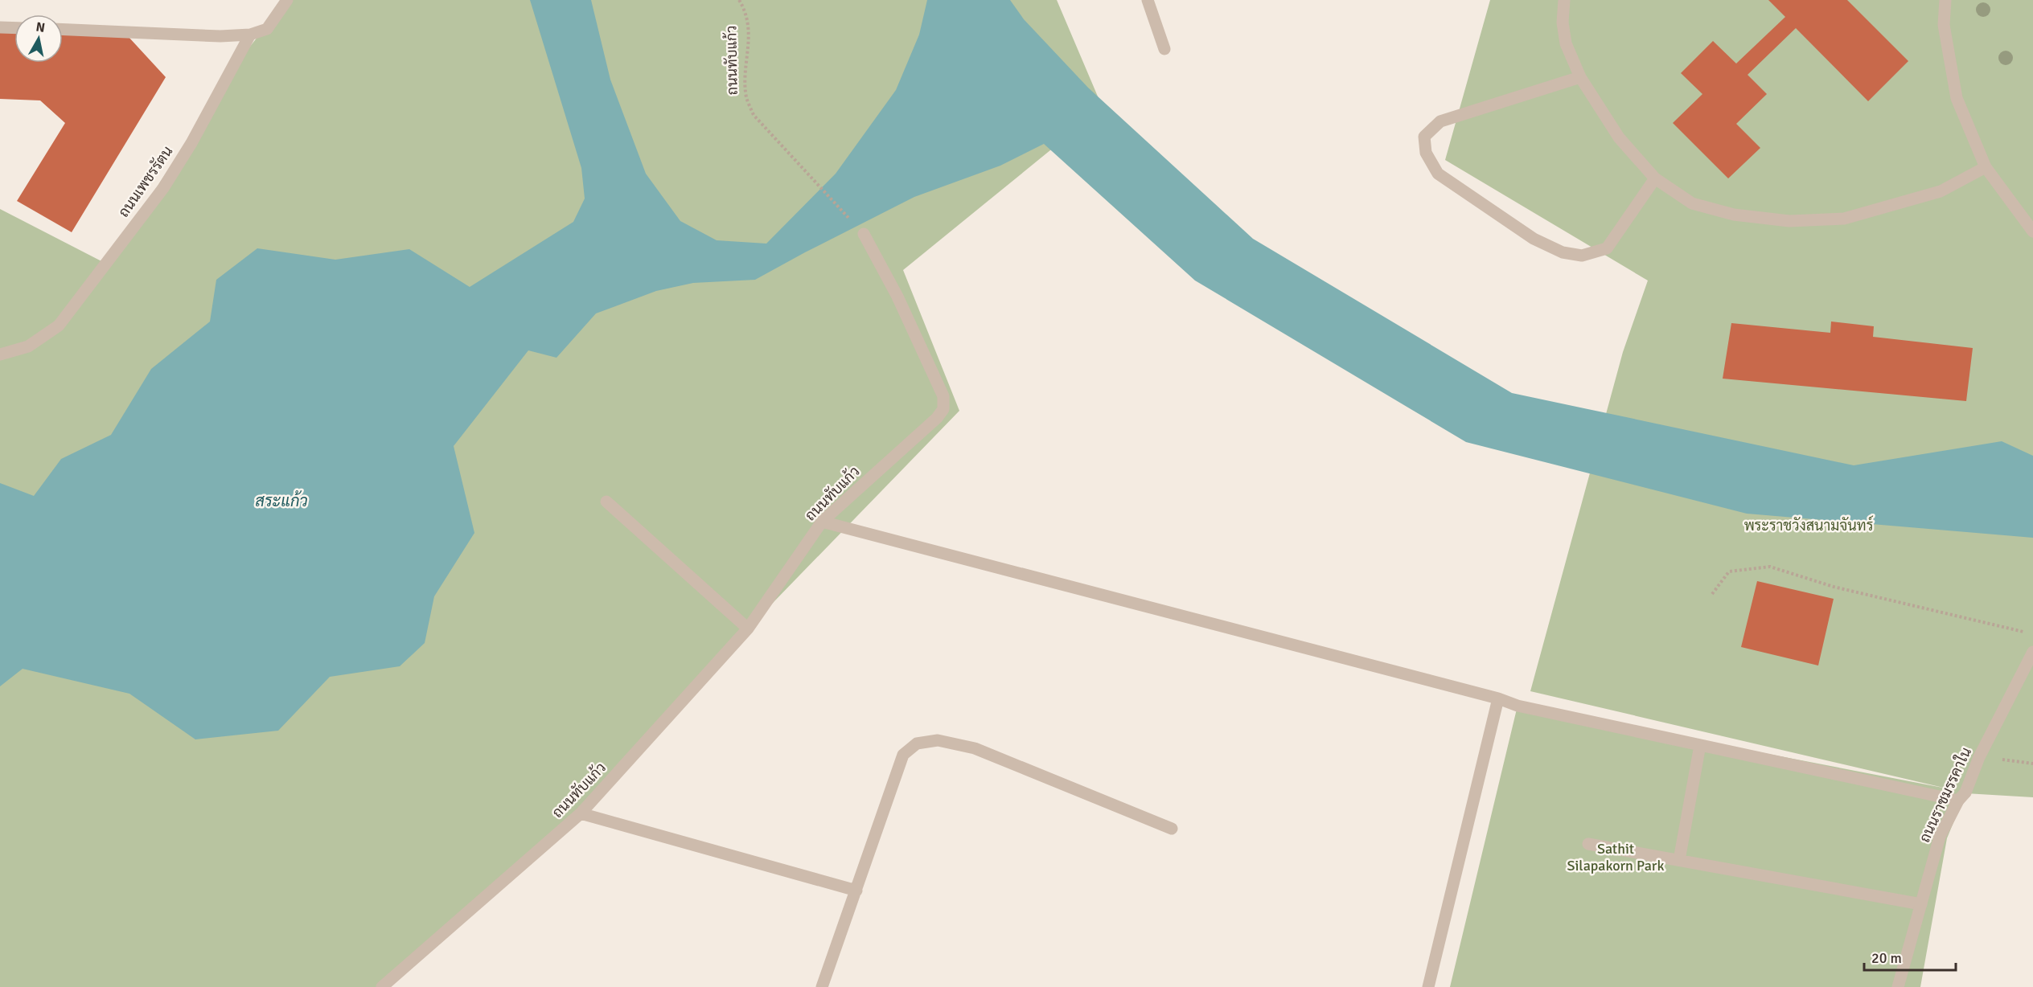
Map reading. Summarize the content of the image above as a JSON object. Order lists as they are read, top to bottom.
{
  "streets": {
    "street": ["ถนนทับแก้ว", "ถนนเพชรรัตน", "ถนนราชมรรคาใน"]
  },
  "water": ["สระแก้ว"],
  "parks": ["พระราชวังสนามจันทร์", "Sathit Silapakorn Park"],
  "scale_bar": "20 m",
  "north": "top"
}
